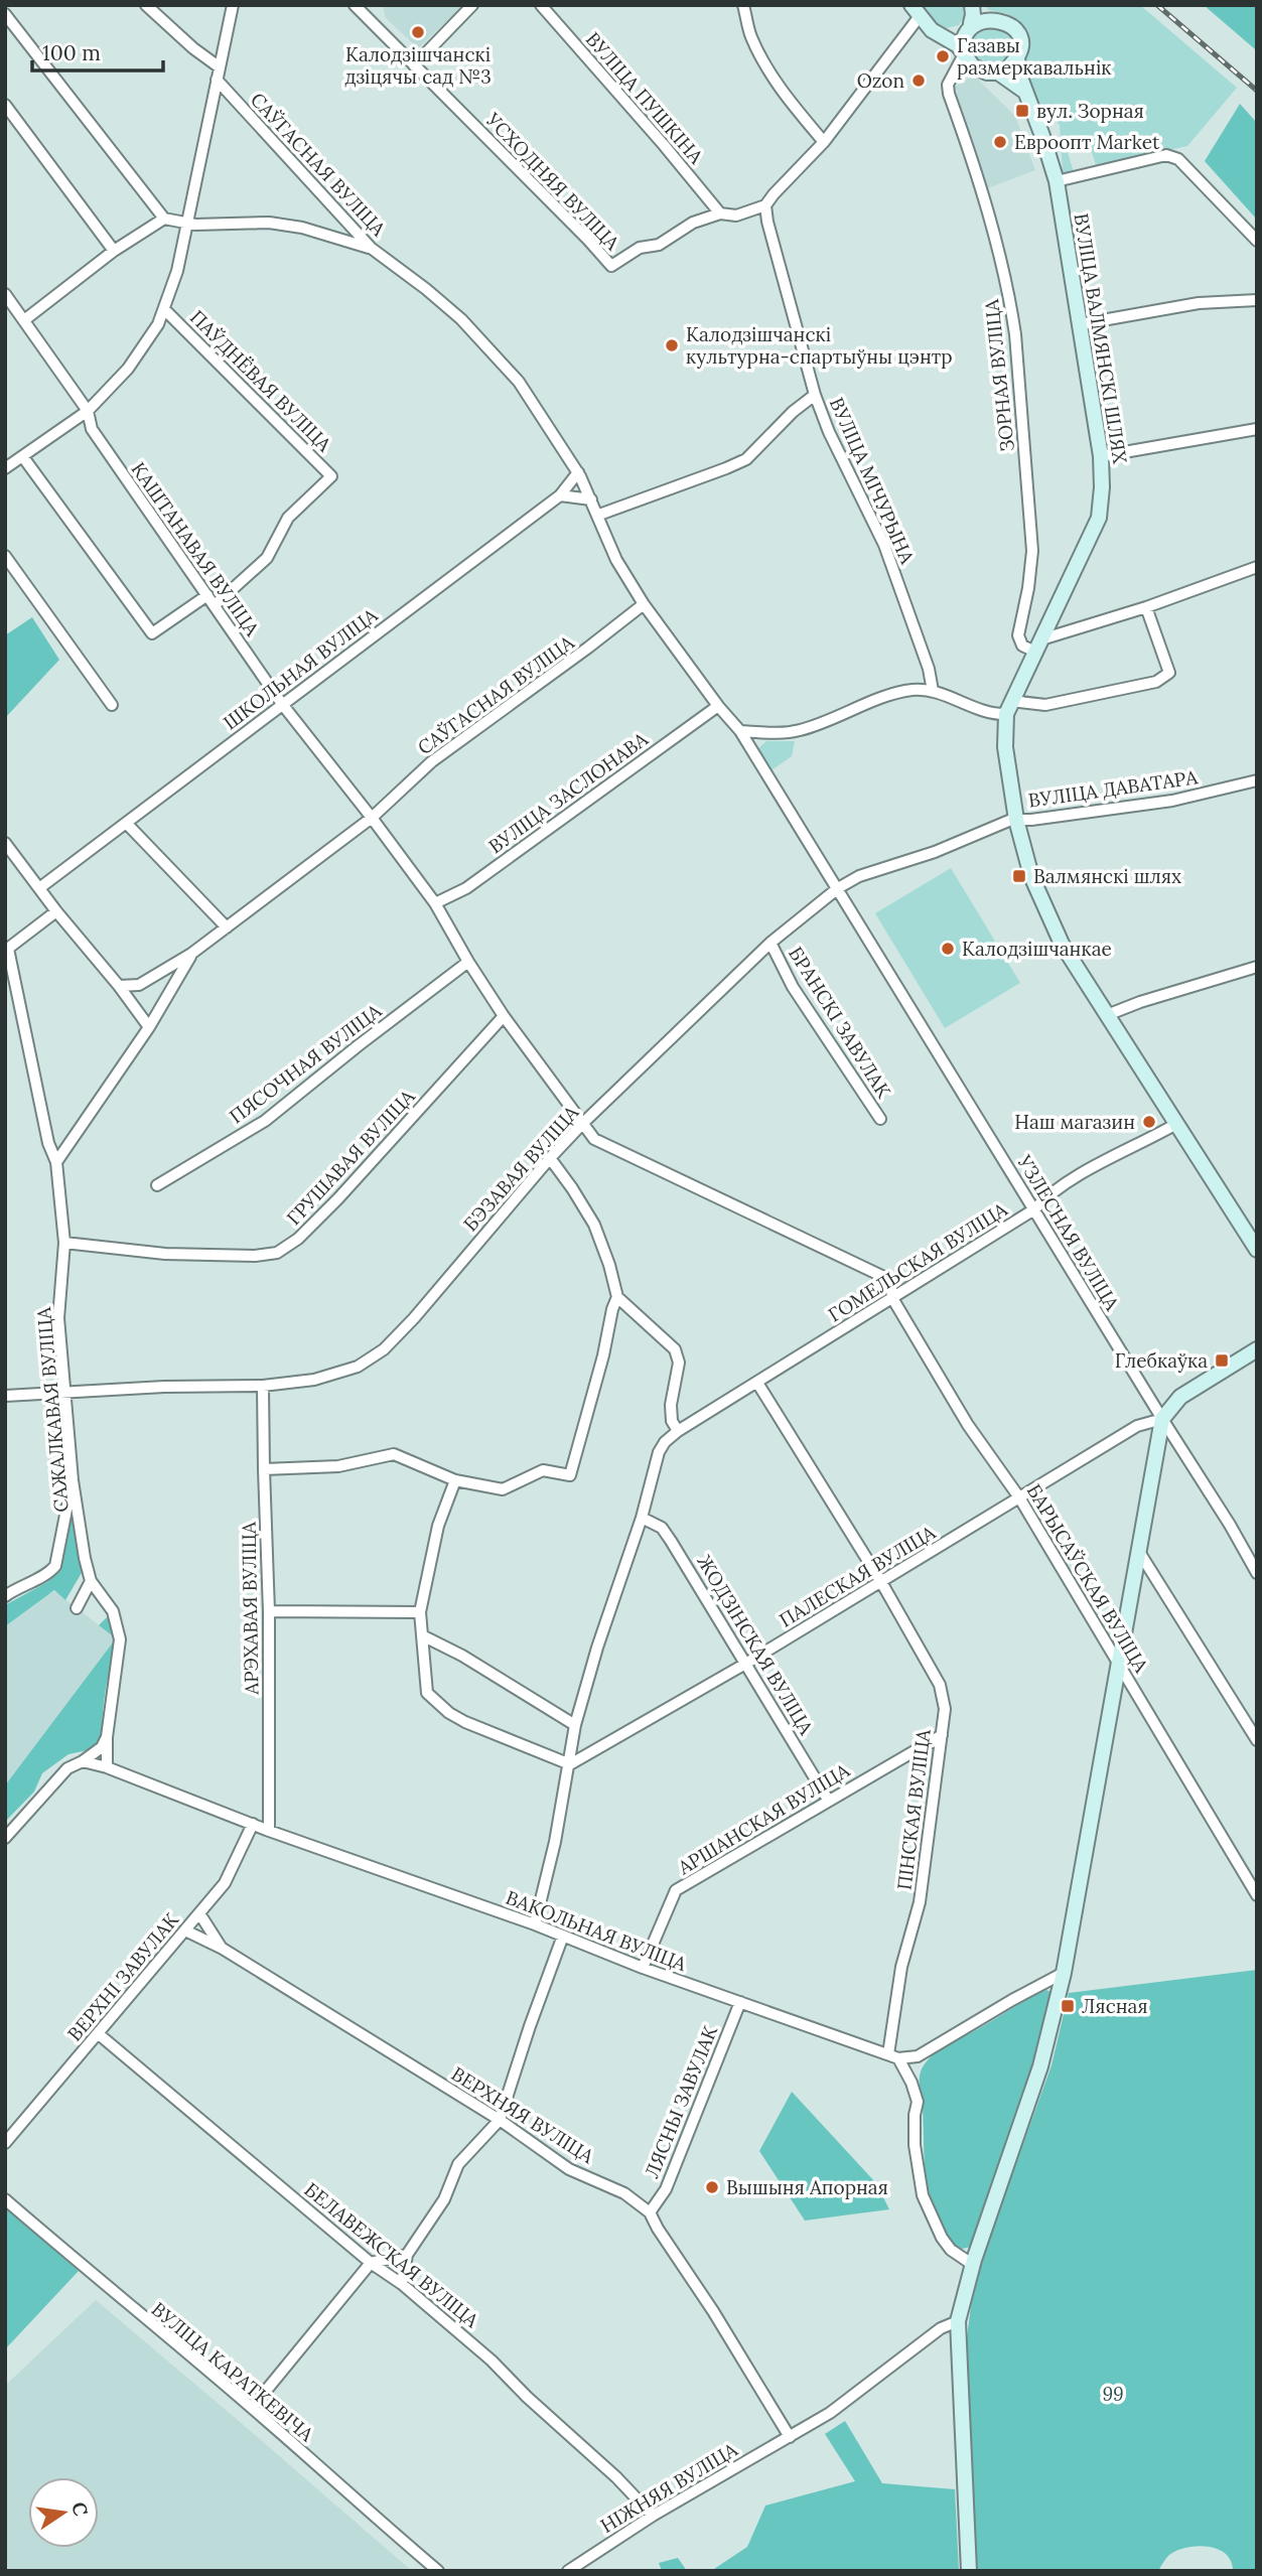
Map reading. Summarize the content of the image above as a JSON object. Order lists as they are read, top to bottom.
{
  "streets": {
    "main road": ["ВУЛІЦА ВАЛМЯНСКІ ШЛЯХ"],
    "street": [
      "ВУЛІЦА ПУШКІНА",
      "САЎГАСНАЯ ВУЛІЦА",
      "УСХОДНЯЯ ВУЛІЦА",
      "ЗОРНАЯ ВУЛІЦА",
      "ПАЎДНЁВАЯ ВУЛІЦА",
      "ВУЛІЦА МІЧУРЫНА",
      "КАШТАНАВАЯ ВУЛІЦА",
      "ШКОЛЬНАЯ ВУЛІЦА",
      "ВУЛІЦА ДАВАТАРА",
      "ВУЛІЦА ЗАСЛОНАВА",
      "БРАНСКІ ЗАВУЛАК",
      "ПЯСОЧНАЯ ВУЛІЦА",
      "ГРУШАВАЯ ВУЛІЦА",
      "БЭЗАВАЯ ВУЛІЦА",
      "УЗЛЕСНАЯ ВУЛІЦА",
      "ГОМЕЛЬСКАЯ ВУЛІЦА",
      "САЖАЛКАВАЯ ВУЛІЦА",
      "ПАЛЕСКАЯ ВУЛІЦА",
      "БАРЫСАЎСКАЯ ВУЛІЦА",
      "АРЭХАВАЯ ВУЛІЦА",
      "ЖОДЗІНСКАЯ ВУЛІЦА",
      "ПІНСКАЯ ВУЛІЦА",
      "АРШАНСКАЯ ВУЛІЦА",
      "ВАКОЛЬНАЯ ВУЛІЦА",
      "ВЕРХНІ ЗАВУЛАК",
      "ЛЯСНЫ ЗАВУЛАК",
      "ВЕРХНЯЯ ВУЛІЦА",
      "БЕЛАВЕЖСКАЯ ВУЛІЦА",
      "ВУЛІЦА КАРАТКЕВІЧА",
      "НІЖНЯЯ ВУЛІЦА"
    ]
  },
  "crossings": [
    ["ВУЛІЦА ПУШКІНА", "УСХОДНЯЯ ВУЛІЦА"],
    ["САЎГАСНАЯ ВУЛІЦА", "ШКОЛЬНАЯ ВУЛІЦА"],
    ["САЎГАСНАЯ ВУЛІЦА", "ВУЛІЦА ЗАСЛОНАВА"],
    ["САЎГАСНАЯ ВУЛІЦА", "УЗЛЕСНАЯ ВУЛІЦА"],
    ["ВУЛІЦА ВАЛМЯНСКІ ШЛЯХ", "ЗОРНАЯ ВУЛІЦА"],
    ["ВУЛІЦА ВАЛМЯНСКІ ШЛЯХ", "ВУЛІЦА ДАВАТАРА"],
    ["ВУЛІЦА ВАЛМЯНСКІ ШЛЯХ", "БЭЗАВАЯ ВУЛІЦА"],
    ["ВУЛІЦА ВАЛМЯНСКІ ШЛЯХ", "ГОМЕЛЬСКАЯ ВУЛІЦА"],
    ["ПАЎДНЁВАЯ ВУЛІЦА", "КАШТАНАВАЯ ВУЛІЦА"],
    ["КАШТАНАВАЯ ВУЛІЦА", "ШКОЛЬНАЯ ВУЛІЦА"],
    ["ВУЛІЦА ДАВАТАРА", "БЭЗАВАЯ ВУЛІЦА"],
    ["БРАНСКІ ЗАВУЛАК", "БЭЗАВАЯ ВУЛІЦА"],
    ["ГРУШАВАЯ ВУЛІЦА", "САЖАЛКАВАЯ ВУЛІЦА"],
    ["БЭЗАВАЯ ВУЛІЦА", "УЗЛЕСНАЯ ВУЛІЦА"],
    ["БЭЗАВАЯ ВУЛІЦА", "САЖАЛКАВАЯ ВУЛІЦА"],
    ["БЭЗАВАЯ ВУЛІЦА", "АРЭХАВАЯ ВУЛІЦА"],
    ["УЗЛЕСНАЯ ВУЛІЦА", "ГОМЕЛЬСКАЯ ВУЛІЦА"],
    ["УЗЛЕСНАЯ ВУЛІЦА", "ПАЛЕСКАЯ ВУЛІЦА"],
    ["ГОМЕЛЬСКАЯ ВУЛІЦА", "БАРЫСАЎСКАЯ ВУЛІЦА"],
    ["ГОМЕЛЬСКАЯ ВУЛІЦА", "ПІНСКАЯ ВУЛІЦА"],
    ["САЖАЛКАВАЯ ВУЛІЦА", "ВАКОЛЬНАЯ ВУЛІЦА"],
    ["ПАЛЕСКАЯ ВУЛІЦА", "БАРЫСАЎСКАЯ ВУЛІЦА"],
    ["ПАЛЕСКАЯ ВУЛІЦА", "ЖОДЗІНСКАЯ ВУЛІЦА"],
    ["ПАЛЕСКАЯ ВУЛІЦА", "ПІНСКАЯ ВУЛІЦА"],
    ["АРЭХАВАЯ ВУЛІЦА", "ВАКОЛЬНАЯ ВУЛІЦА"],
    ["ЖОДЗІНСКАЯ ВУЛІЦА", "АРШАНСКАЯ ВУЛІЦА"],
    ["ПІНСКАЯ ВУЛІЦА", "АРШАНСКАЯ ВУЛІЦА"],
    ["ПІНСКАЯ ВУЛІЦА", "ВАКОЛЬНАЯ ВУЛІЦА"],
    ["АРШАНСКАЯ ВУЛІЦА", "ВАКОЛЬНАЯ ВУЛІЦА"],
    ["ВАКОЛЬНАЯ ВУЛІЦА", "ВЕРХНІ ЗАВУЛАК"],
    ["ВАКОЛЬНАЯ ВУЛІЦА", "ЛЯСНЫ ЗАВУЛАК"],
    ["ВЕРХНІ ЗАВУЛАК", "ВЕРХНЯЯ ВУЛІЦА"],
    ["ВЕРХНІ ЗАВУЛАК", "БЕЛАВЕЖСКАЯ ВУЛІЦА"],
    ["ЛЯСНЫ ЗАВУЛАК", "ВЕРХНЯЯ ВУЛІЦА"],
    ["ВЕРХНЯЯ ВУЛІЦА", "НІЖНЯЯ ВУЛІЦА"],
    ["БЕЛАВЕЖСКАЯ ВУЛІЦА", "НІЖНЯЯ ВУЛІЦА"]
  ],
  "parks": ["99"],
  "places": {
    "other": [
      "Калодзішчанскі дзіцячы сад №3",
      "Газавы размеркавальнік",
      "Ozon",
      "Евроопт Market",
      "Калодзішчанскі культурна-спартыўны цэнтр",
      "Калодзішчанкае",
      "Наш магазин",
      "Вышыня Апорная"
    ],
    "transit": [
      "вул. Зорная",
      "Валмянскі шлях",
      "Глебкаўка",
      "Лясная"
    ]
  },
  "scale_bar": "100 m",
  "north": "right"
}
